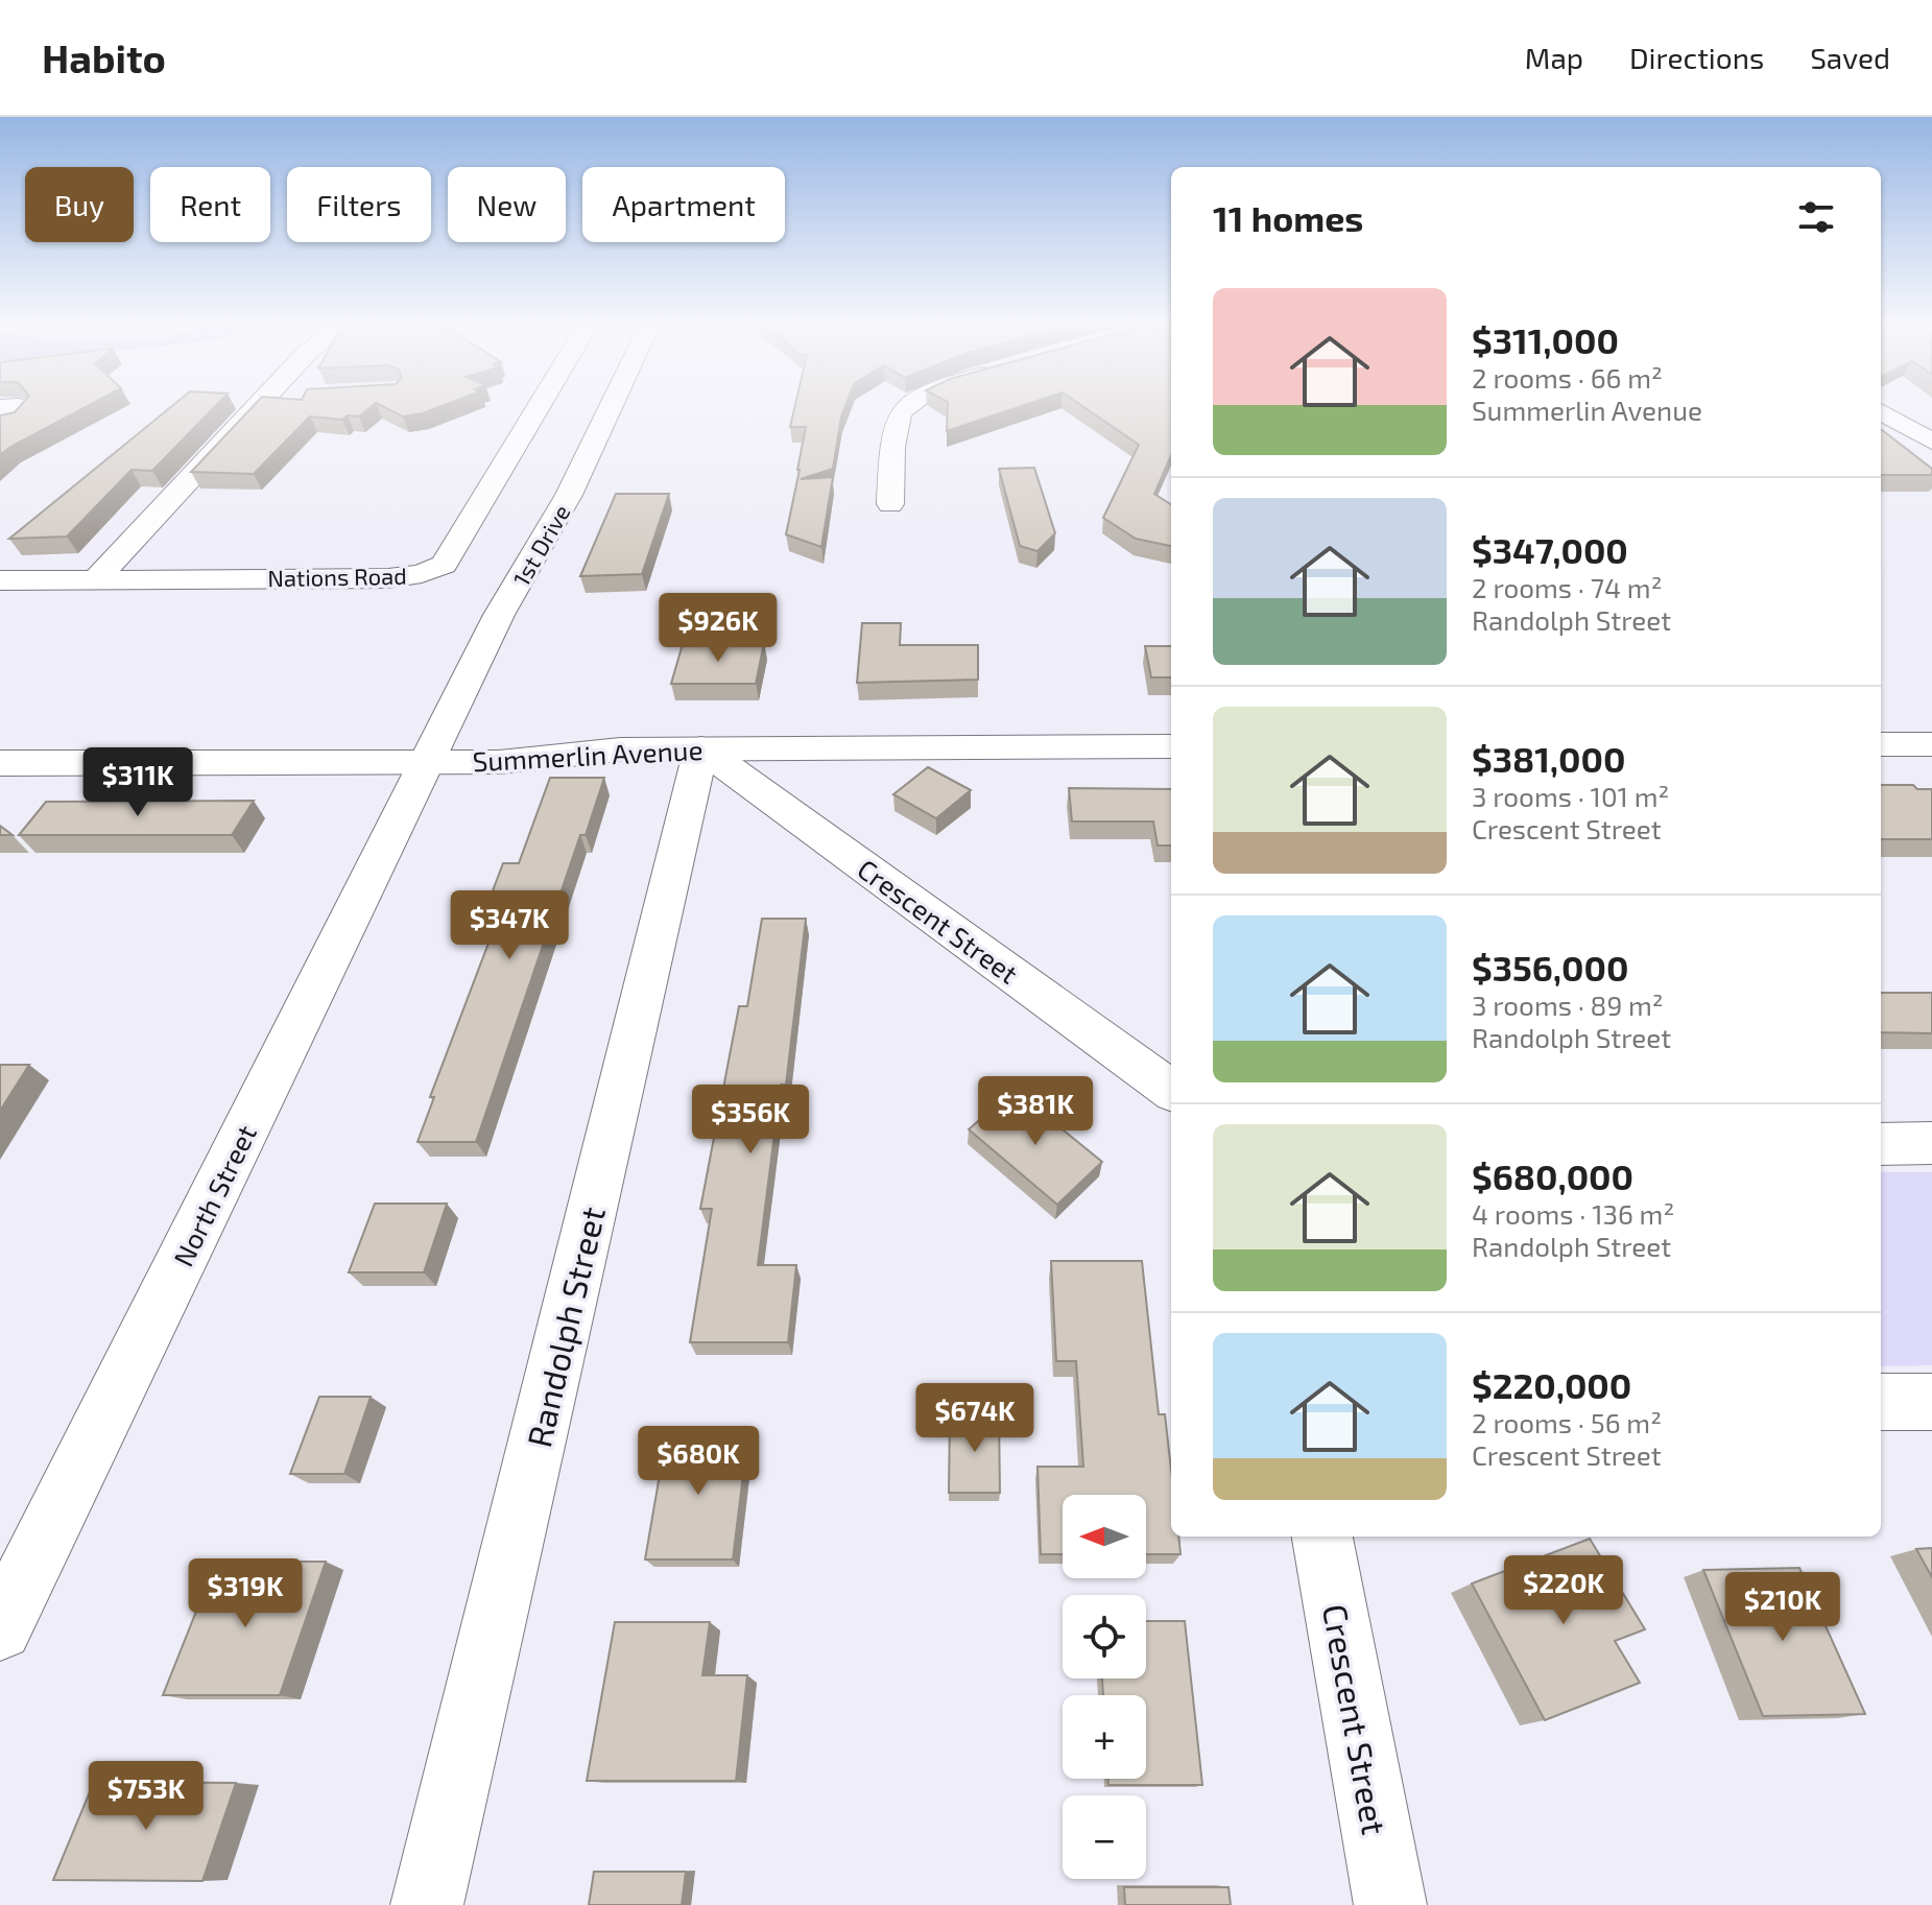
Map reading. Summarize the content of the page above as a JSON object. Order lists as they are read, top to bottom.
{
  "streets": {
    "street": [
      "1st Drive",
      "Nations Road",
      "Summerlin Avenue",
      "Crescent Street",
      "North Street",
      "Randolph Street"
    ]
  },
  "crossings": [
    ["1st Drive", "Summerlin Avenue"],
    ["1st Drive", "North Street"],
    ["Summerlin Avenue", "Crescent Street"],
    ["Summerlin Avenue", "North Street"],
    ["Summerlin Avenue", "Randolph Street"],
    ["Crescent Street", "Randolph Street"]
  ],
  "north": "left",
  "page": {
    "header": "Habito",
    "nav": ["Map", "Directions", "Saved"],
    "chip": [
      "Buy",
      "Rent",
      "Filters",
      "New",
      "Apartment"
    ],
    "heading": "11 homes",
    "list": [
      {
        "name": "$311,000",
        "note": "2 rooms · 66 m² · Summerlin Avenue"
      },
      {
        "name": "$347,000",
        "note": "2 rooms · 74 m² · Randolph Street"
      },
      {
        "name": "$381,000",
        "note": "3 rooms · 101 m² · Crescent Street"
      },
      {
        "name": "$356,000",
        "note": "3 rooms · 89 m² · Randolph Street"
      },
      {
        "name": "$680,000",
        "note": "4 rooms · 136 m² · Randolph Street"
      },
      {
        "name": "$220,000",
        "note": "2 rooms · 56 m² · Crescent Street"
      }
    ],
    "price": [
      "$926K",
      "$311K",
      "$347K",
      "$381K",
      "$356K",
      "$674K",
      "$680K",
      "$220K",
      "$319K",
      "$210K",
      "$753K"
    ],
    "map_buttons": ["+", "−"]
  }
}
